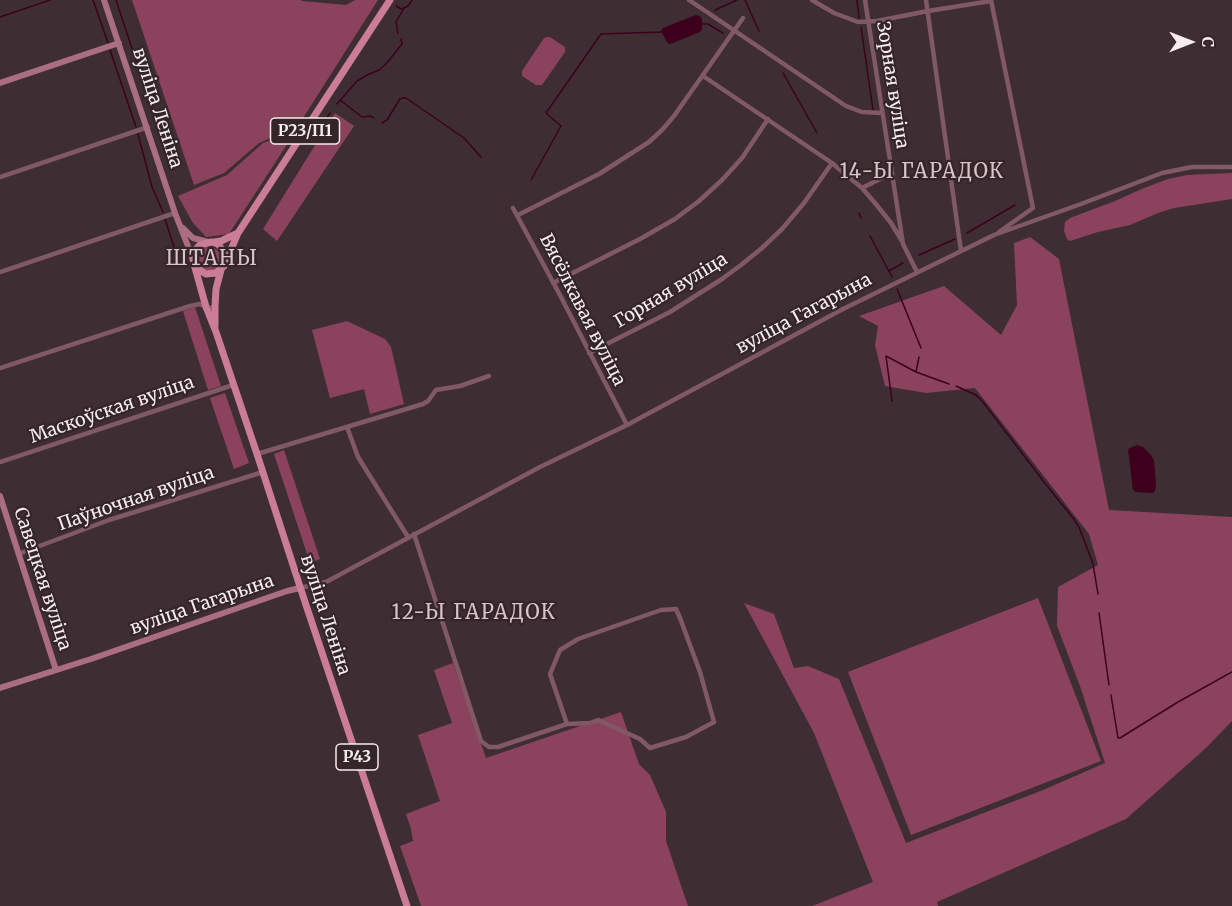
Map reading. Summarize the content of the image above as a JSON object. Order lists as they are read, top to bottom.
{
  "streets": {
    "main road": [
      "вуліца Леніна",
      "Р23/П1",
      "вуліца Гагарына",
      "Савецкая вуліца",
      "Р43"
    ],
    "street": [
      "Зорная вуліца",
      "Горная вуліца",
      "Вясёлкавая вуліца",
      "Маскоўская вуліца",
      "Паўночная вуліца"
    ]
  },
  "crossings": [
    ["Зорная вуліца", "вуліца Гагарына"],
    ["вуліца Леніна", "Р23/П1"],
    ["вуліца Леніна", "вуліца Гагарына"],
    ["вуліца Леніна", "Маскоўская вуліца"],
    ["вуліца Леніна", "Паўночная вуліца"],
    ["вуліца Леніна", "Р43"],
    ["Р23/П1", "Р43"],
    ["Горная вуліца", "Вясёлкавая вуліца"],
    ["Вясёлкавая вуліца", "вуліца Гагарына"],
    ["вуліца Гагарына", "Савецкая вуліца"],
    ["Паўночная вуліца", "Савецкая вуліца"]
  ],
  "districts": ["14-Ы ГАРАДОК", "ШТАНЫ", "12-Ы ГАРАДОК"],
  "north": "right"
}
